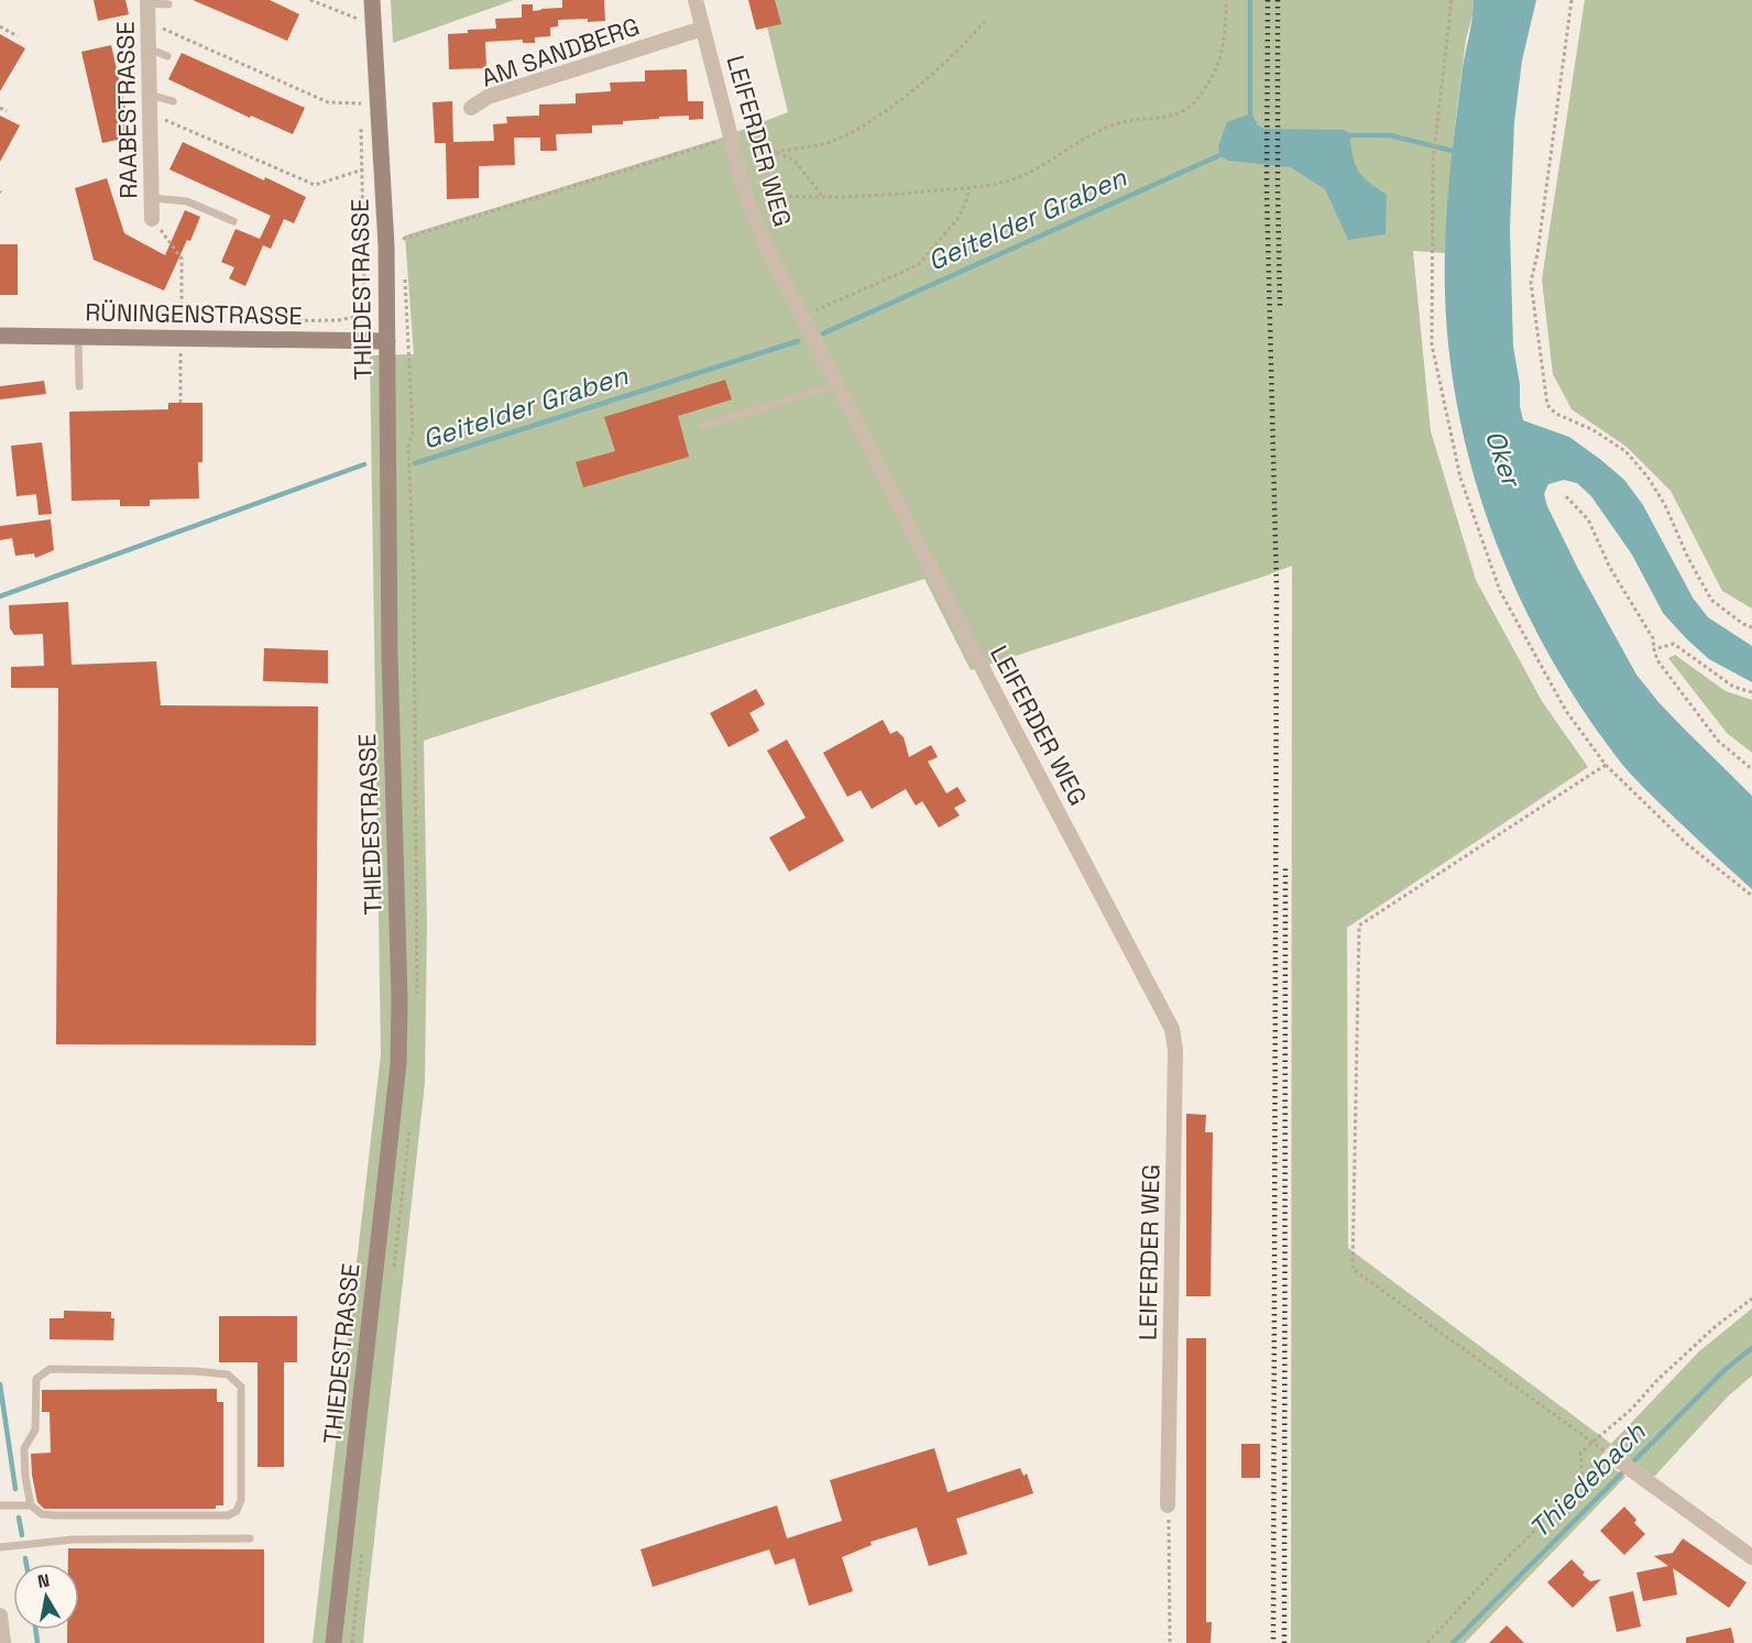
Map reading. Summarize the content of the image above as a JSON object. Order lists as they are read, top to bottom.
{
  "streets": {
    "street": [
      "AM SANDBERG",
      "RAABESTRASSE",
      "LEIFERDER WEG",
      "THIEDESTRASSE",
      "RÜNINGENSTRASSE"
    ]
  },
  "crossings": [
    ["AM SANDBERG", "LEIFERDER WEG"],
    ["THIEDESTRASSE", "RÜNINGENSTRASSE"]
  ],
  "water": ["Geitelder Graben", "Oker", "Thiedebach"],
  "north": "top"
}
